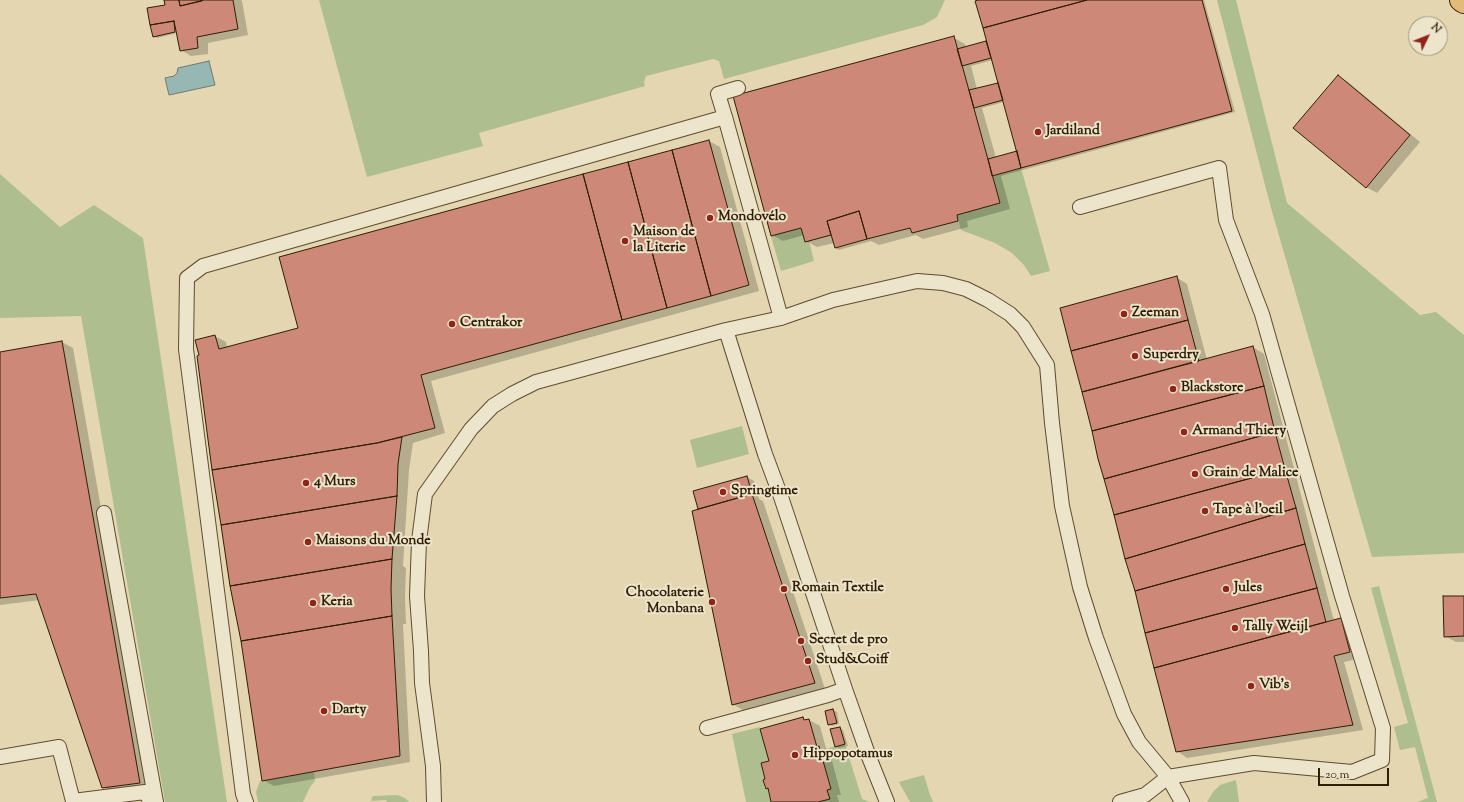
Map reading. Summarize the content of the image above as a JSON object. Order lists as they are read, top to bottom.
{
  "places": [
    "Jardiland",
    "Mondovélo",
    "Maison de la Literie",
    "Zeeman",
    "Centrakor",
    "Superdry",
    "Blackstore",
    "Armand Thiery",
    "Grain de Malice",
    "4 Murs",
    "Springtime",
    "Tape à l'oeil",
    "Maisons du Monde",
    "Romain Textile",
    "Jules",
    "Chocolaterie Monbana",
    "Keria",
    "Tally Weijl",
    "Secret de pro",
    "Stud&Coiff",
    "Vib's",
    "Darty",
    "Hippopotamus"
  ],
  "scale_bar": "20 m",
  "north": "top right"
}
